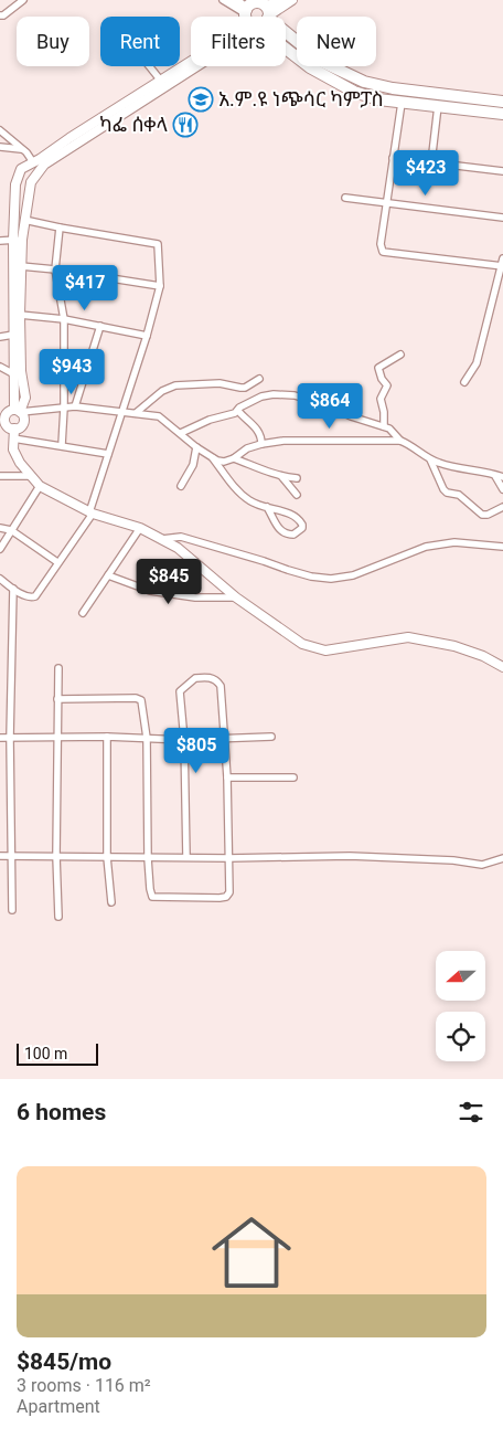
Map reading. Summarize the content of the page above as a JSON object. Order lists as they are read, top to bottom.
{
  "places": {
    "school or university": ["አ.ም.ዩ ነጭሳር ካምፓስ"],
    "restaurant": ["ካፌ ሰቀላ"]
  },
  "scale_bar": "100 m",
  "north": "left",
  "page": {
    "chip": [
      "Buy",
      "Rent",
      "Filters",
      "New"
    ],
    "price": [
      "$423",
      "$417",
      "$943",
      "$864",
      "$845",
      "$805"
    ],
    "scale": "100 m",
    "heading": "6 homes",
    "list": [
      {
        "name": "$845/mo",
        "note": "3 rooms · 116 m² · Apartment"
      }
    ]
  }
}
